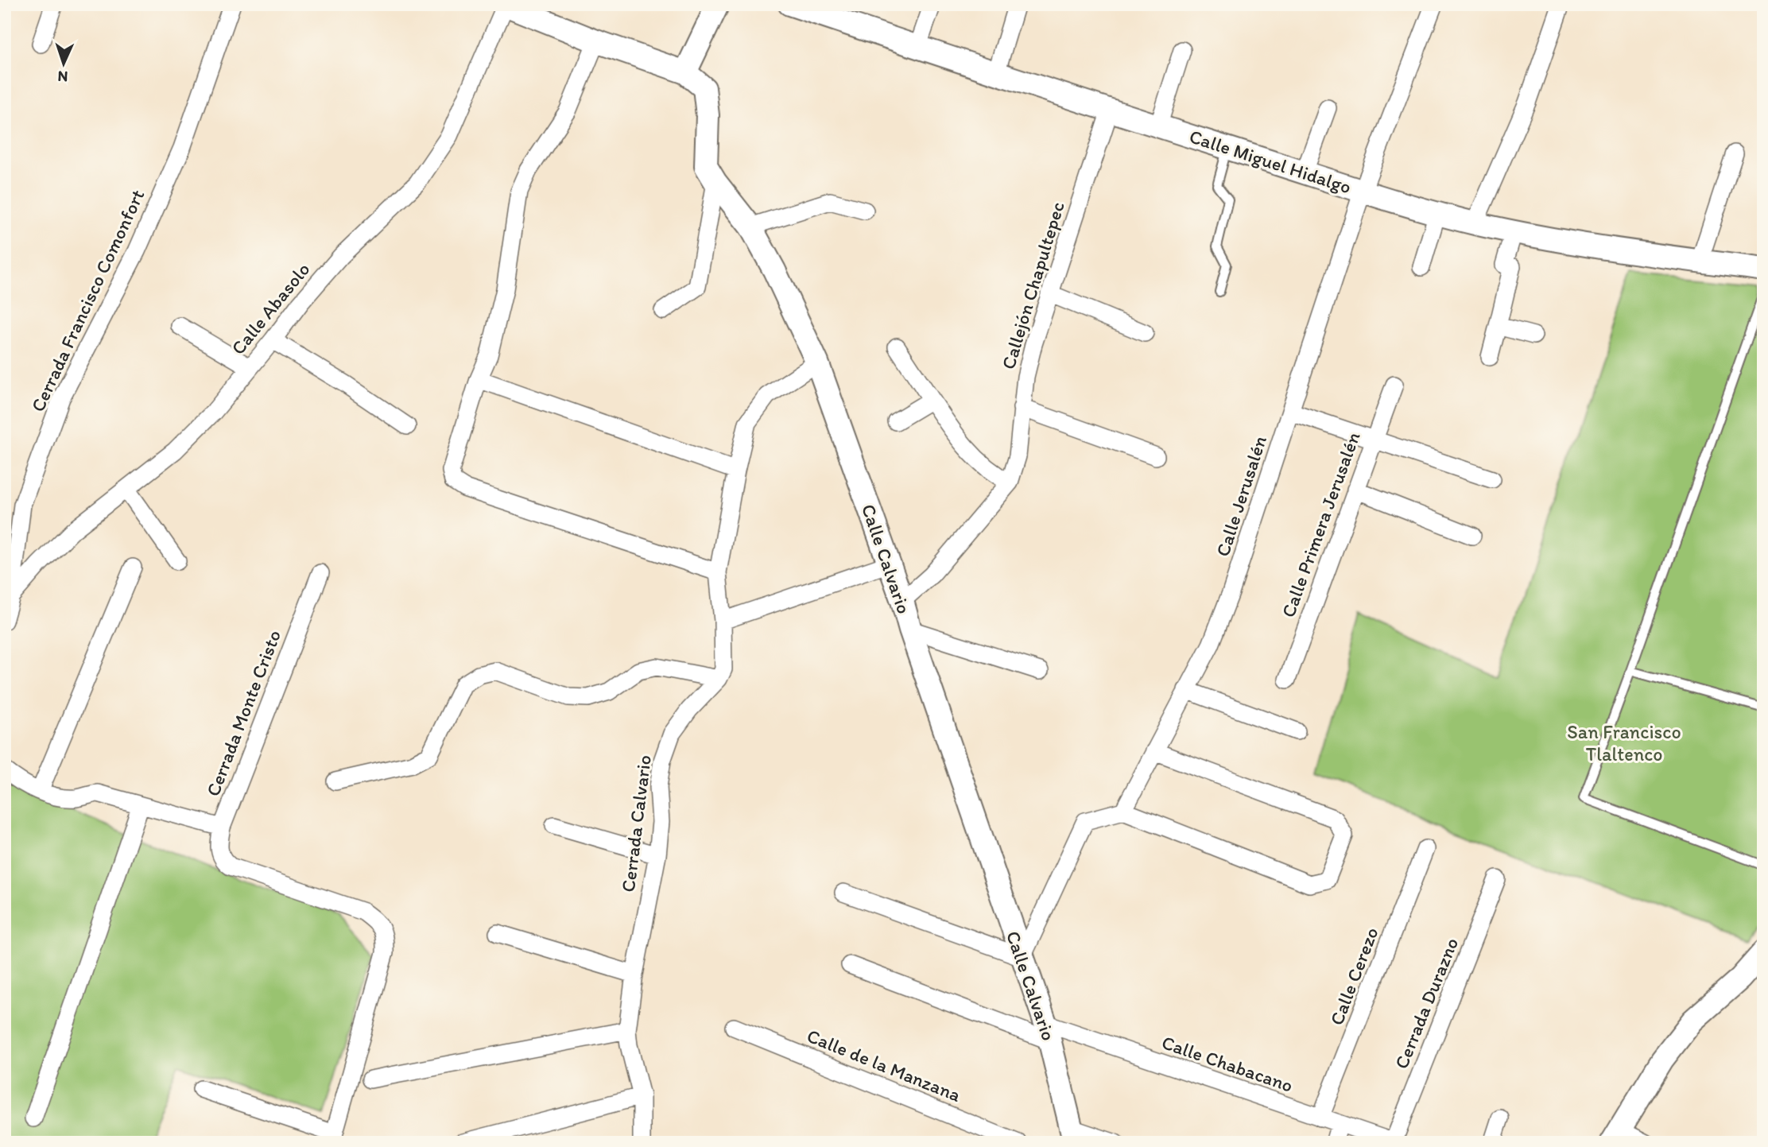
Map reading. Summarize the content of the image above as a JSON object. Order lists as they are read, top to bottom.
{
  "streets": {
    "street": [
      "Calle Miguel Hidalgo",
      "Callejón Chapultepec",
      "Cerrada Francisco Comonfort",
      "Calle Abasolo",
      "Calle Jerusalén",
      "Calle Primera Jerusalén",
      "Calle Calvario",
      "Cerrada Monte Cristo",
      "Cerrada Calvario",
      "Calle Cerezo",
      "Cerrada Durazno",
      "Calle Chabacano",
      "Calle de la Manzana"
    ]
  },
  "crossings": [
    ["Calle Miguel Hidalgo", "Callejón Chapultepec"],
    ["Calle Miguel Hidalgo", "Calle Jerusalén"],
    ["Callejón Chapultepec", "Calle Calvario"],
    ["Cerrada Francisco Comonfort", "Calle Abasolo"],
    ["Calle Calvario", "Calle Chabacano"],
    ["Calle Cerezo", "Calle Chabacano"],
    ["Cerrada Durazno", "Calle Chabacano"]
  ],
  "parks": ["San Francisco Tlaltenco"],
  "north": "bottom"
}
